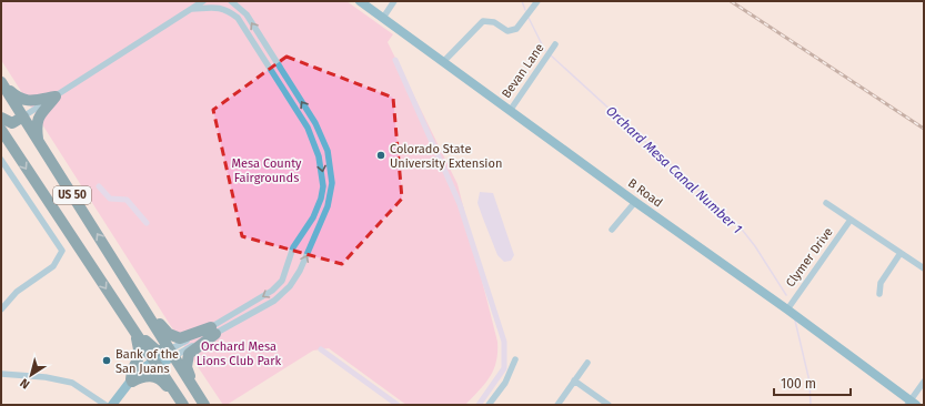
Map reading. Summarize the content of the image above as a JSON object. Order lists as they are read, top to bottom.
{
  "streets": {
    "highway": ["US 50"],
    "street": ["Bevan Lane", "B Road", "Clymer Drive"]
  },
  "crossings": [
    ["Bevan Lane", "B Road"],
    ["B Road", "Clymer Drive"]
  ],
  "water": ["Orchard Mesa Canal Number 1"],
  "parks": ["Mesa County Fairgrounds", "Orchard Mesa Lions Club Park"],
  "places": ["Colorado State University Extension", "Bank of the San Juans"],
  "scale_bar": "100 m",
  "north": "bottom left"
}
